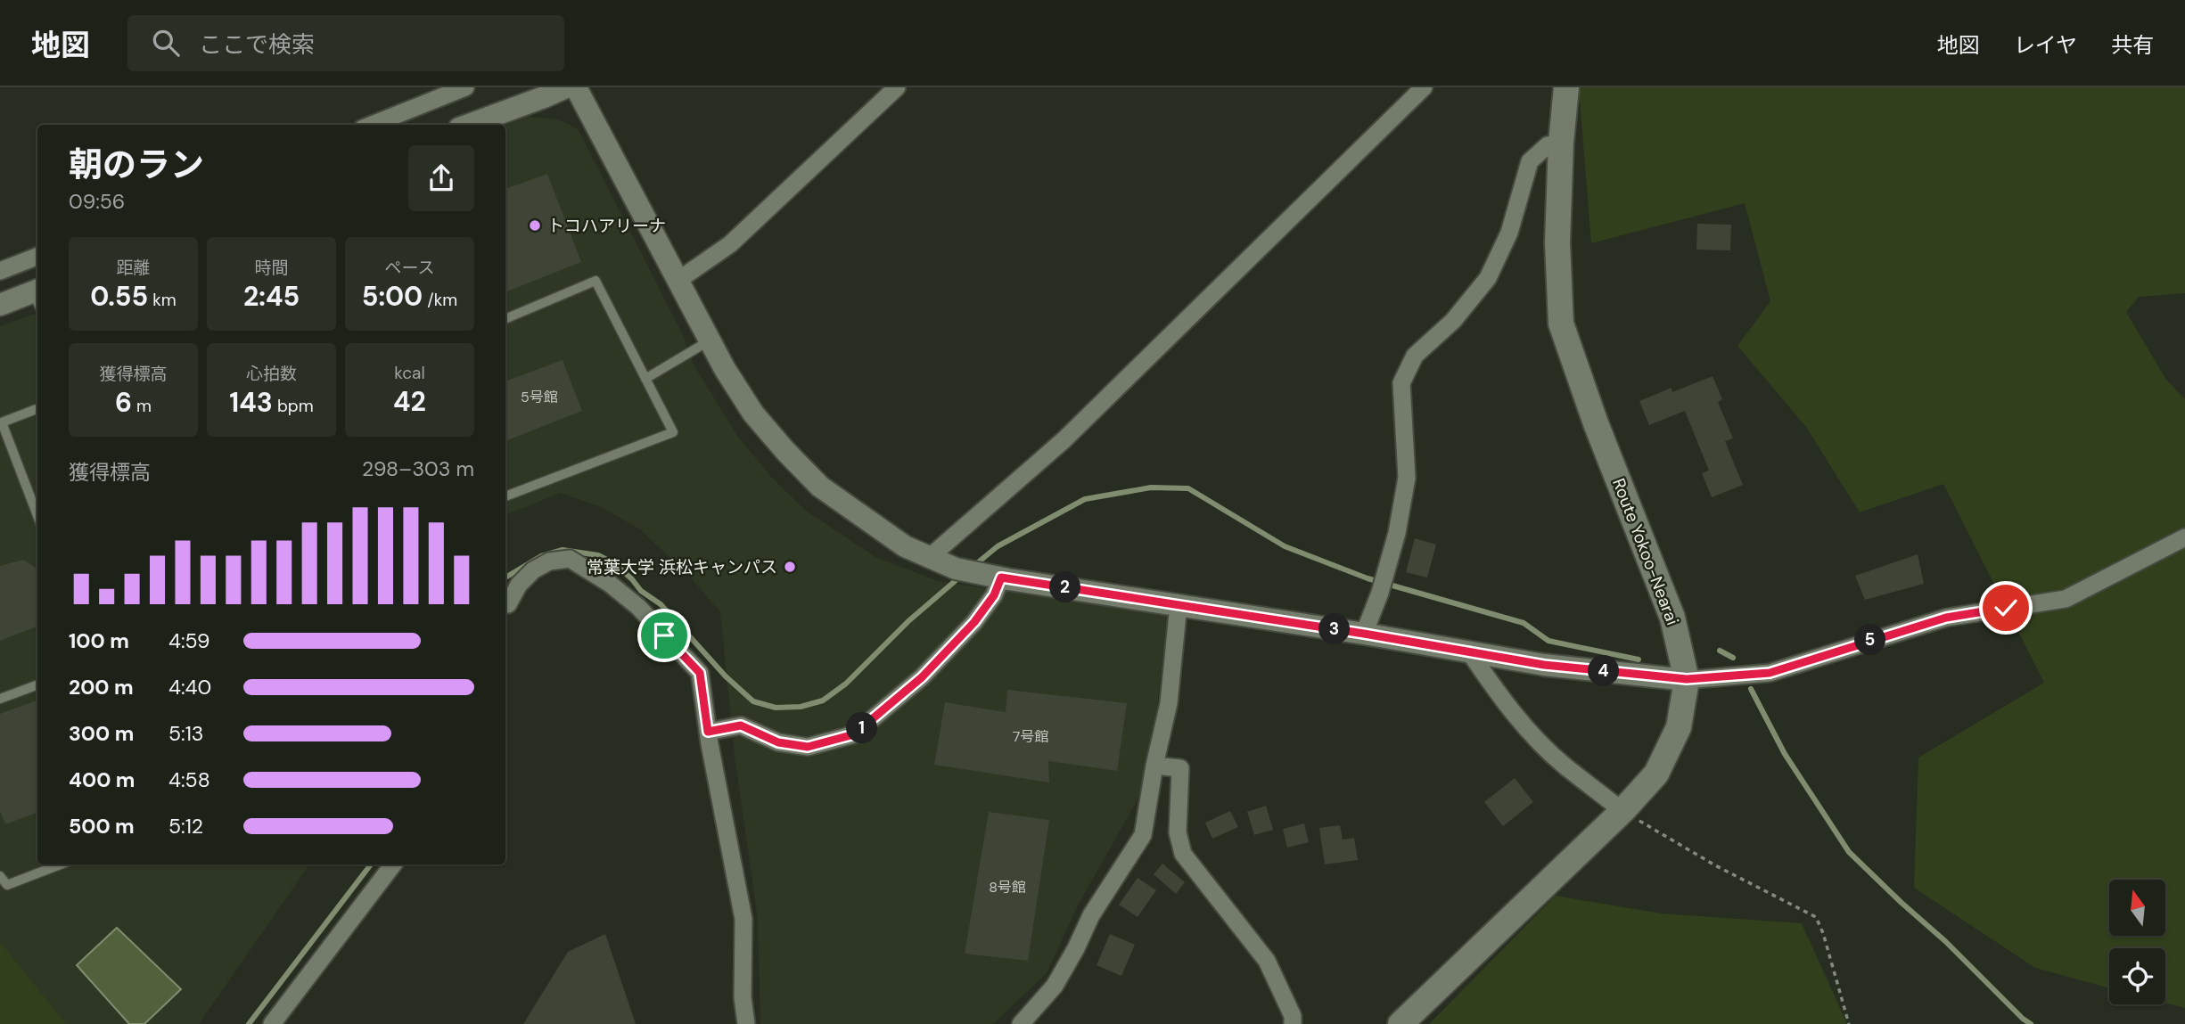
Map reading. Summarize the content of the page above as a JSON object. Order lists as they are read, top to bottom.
{
  "streets": {
    "main road": ["Route Yokoo-Nearai"]
  },
  "places": ["トコハアリーナ", "常葉大学 浜松キャンパス"],
  "house_numbers": ["5号館", "7号館", "8号館"],
  "north": "top",
  "page": {
    "header": "地図",
    "search": "ここで検索",
    "nav": ["地図", "レイヤ", "共有"],
    "heading": ["朝のラン", "09:56"],
    "stats": [
      ["距離", "0.55 km"],
      ["時間", "2:45"],
      ["ペース", "5:00 /km"],
      ["獲得標高", "6 m"],
      ["心拍数", "143 bpm"],
      ["kcal", "42"]
    ],
    "chart": ["獲得標高", "298–303 m"],
    "pins": [
      "2",
      "3",
      "5",
      "4",
      "1"
    ],
    "list": [
      {
        "name": "100 m",
        "note": "4:59"
      },
      {
        "name": "200 m",
        "note": "4:40"
      },
      {
        "name": "300 m",
        "note": "5:13"
      },
      {
        "name": "400 m",
        "note": "4:58"
      },
      {
        "name": "500 m",
        "note": "5:12"
      }
    ]
  }
}
